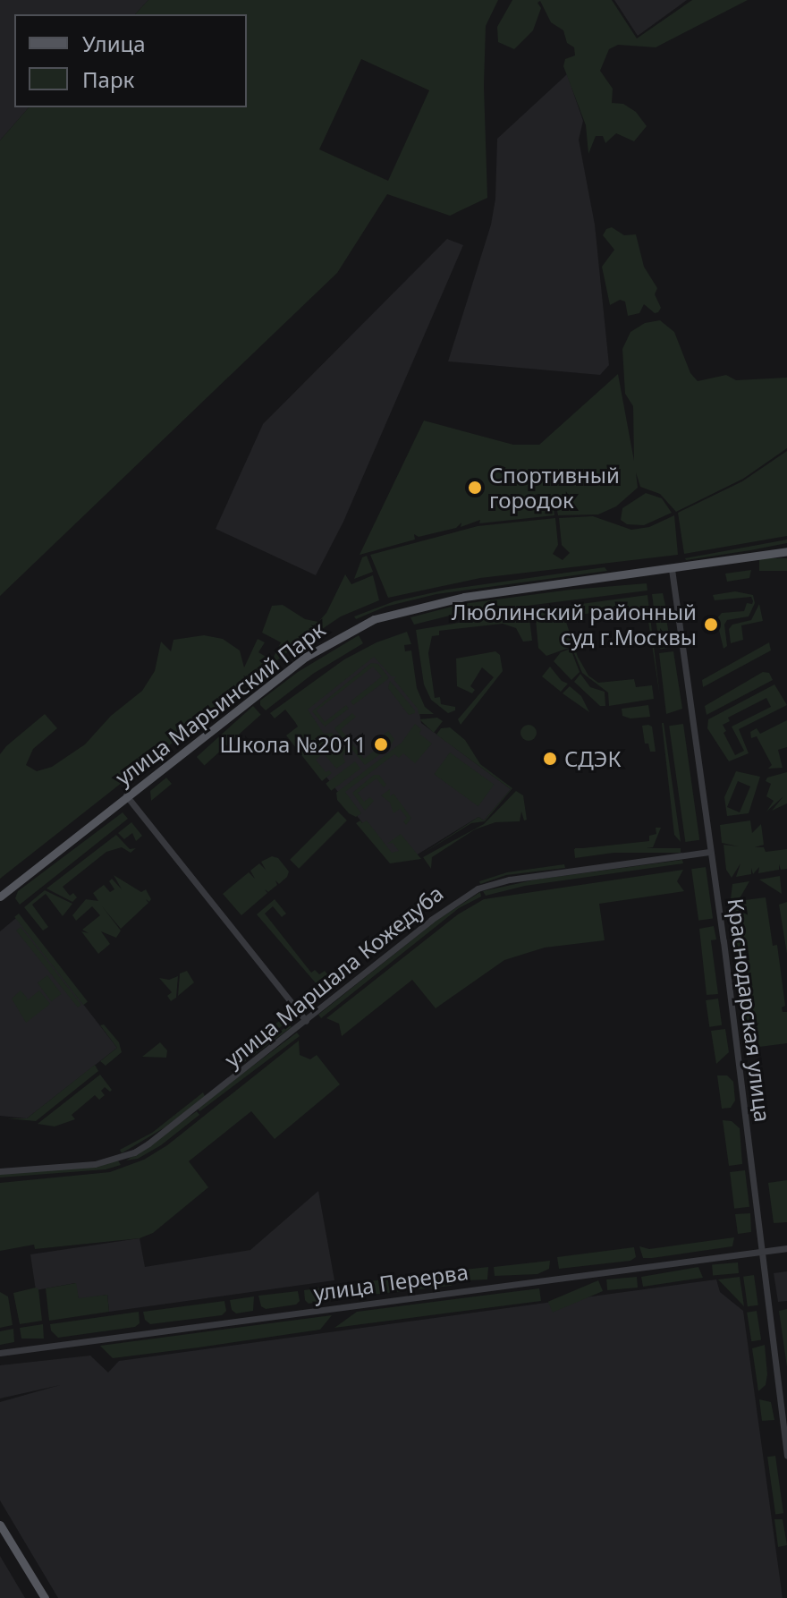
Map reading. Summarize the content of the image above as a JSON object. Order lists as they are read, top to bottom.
{
  "streets": {
    "main road": ["улица Марьинский Парк"],
    "street": ["улица Маршала Кожедуба", "Краснодарская улица", "улица Перерва"]
  },
  "crossings": [
    ["улица Марьинский Парк", "Краснодарская улица"],
    ["улица Маршала Кожедуба", "Краснодарская улица"],
    ["Краснодарская улица", "улица Перерва"]
  ],
  "places": [
    "Спортивный городок",
    "Люблинский районный суд г.Москвы",
    "Школа №2011",
    "СДЭК"
  ],
  "legend": ["Улица", "Парк"]
}
